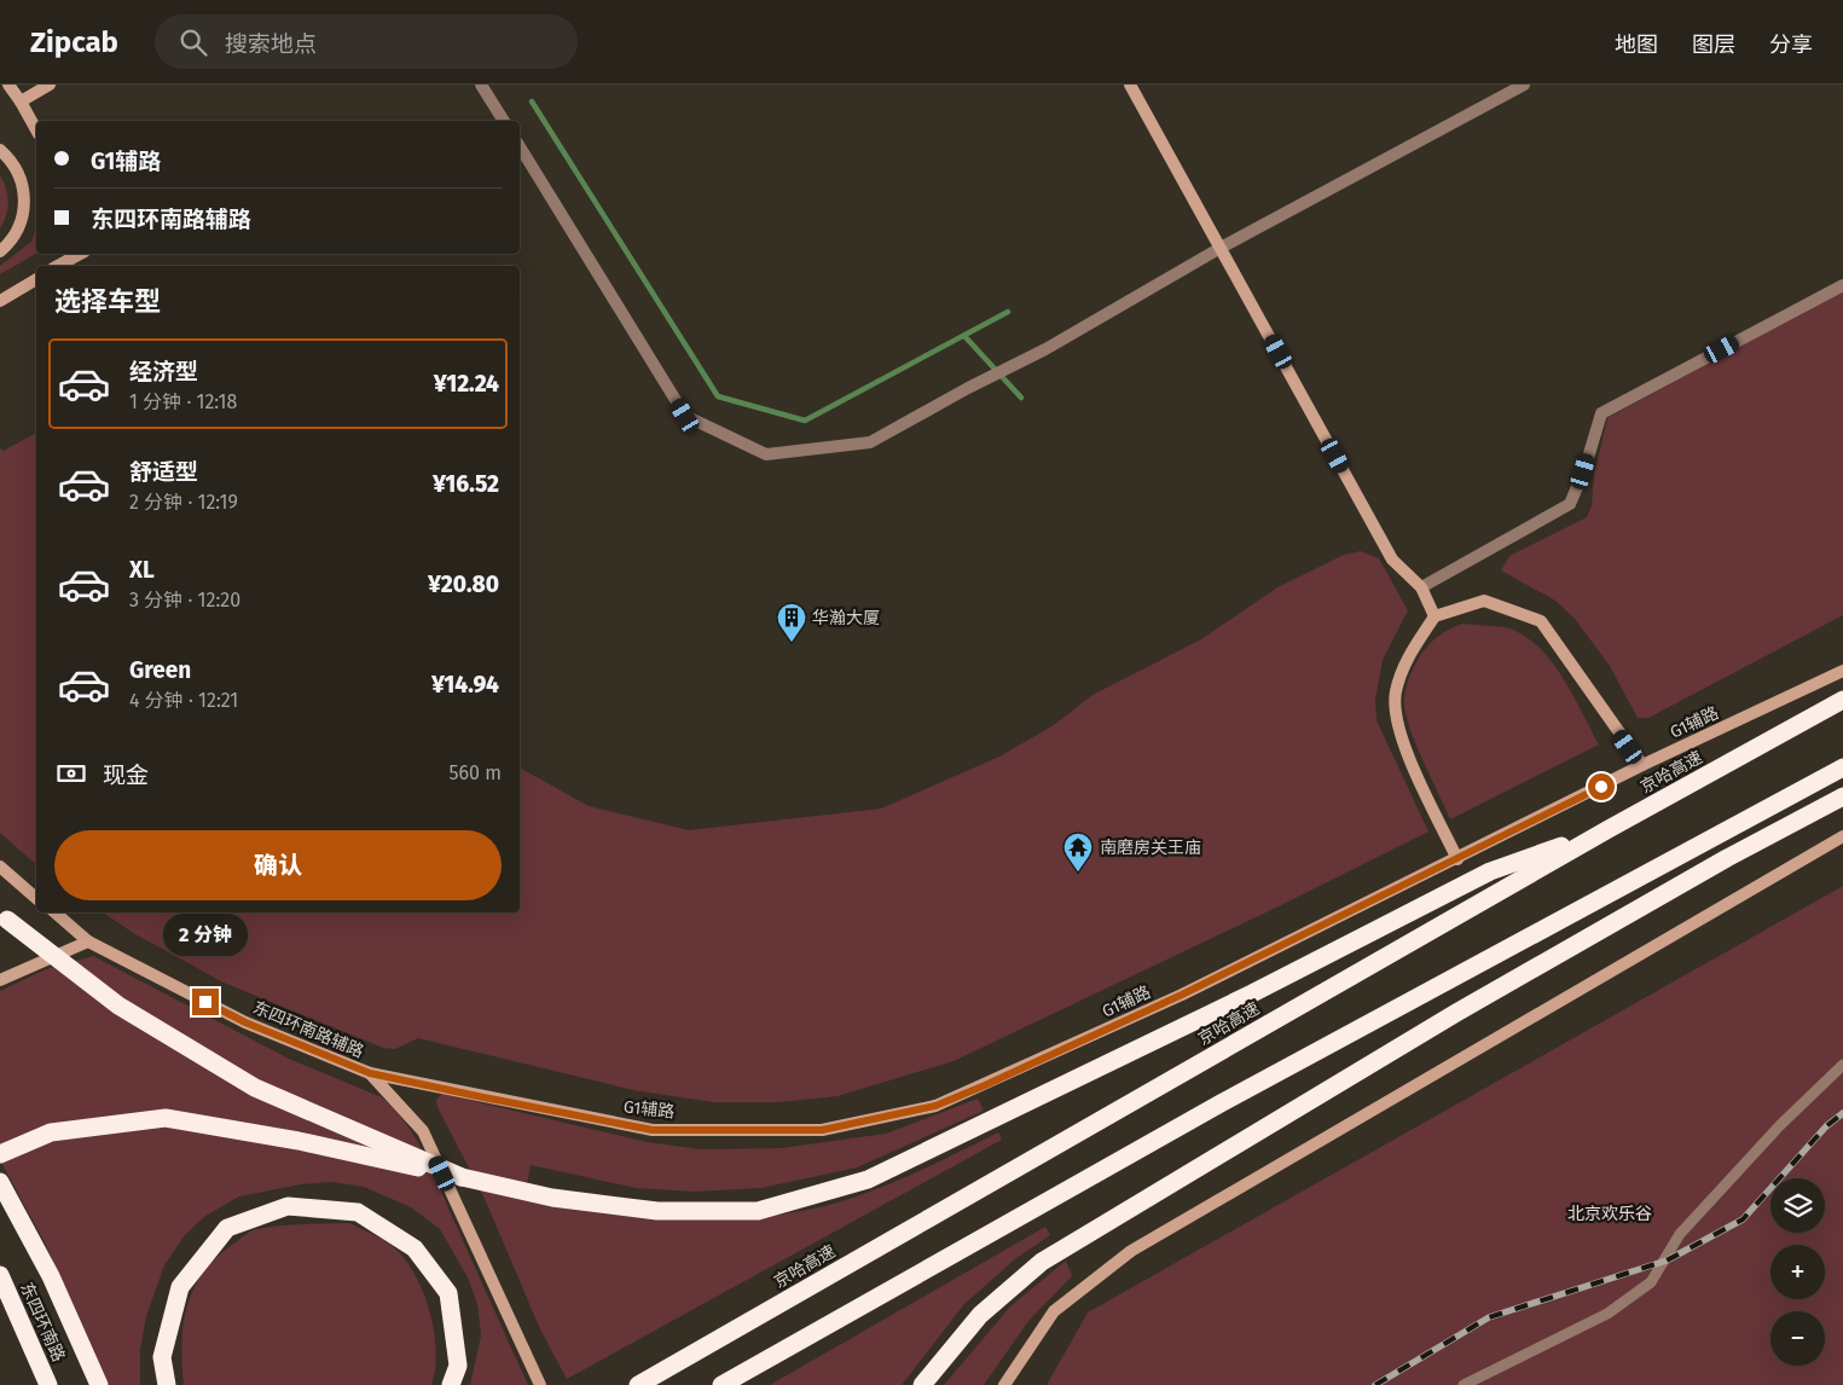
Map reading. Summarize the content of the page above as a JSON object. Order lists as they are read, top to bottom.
{
  "streets": {
    "highway": ["京哈高速", "东四环南路"],
    "street": ["G1辅路", "东四环南路辅路"]
  },
  "crossings": [
    ["G1辅路", "东四环南路辅路"]
  ],
  "parks": ["北京欢乐谷"],
  "places": {
    "building": ["华瀚大厦"],
    "temple": ["南磨房关王庙"]
  },
  "page": {
    "header": "Zipcab",
    "search": "搜索地点",
    "nav": ["地图", "图层", "分享"],
    "banner": ["G1辅路", "东四环南路辅路"],
    "heading": "选择车型",
    "list": [
      {
        "name": "经济型",
        "note": "1 分钟 · 12:18",
        "value": "¥12.24"
      },
      {
        "name": "舒适型",
        "note": "2 分钟 · 12:19",
        "value": "¥16.52"
      },
      {
        "name": "XL",
        "note": "3 分钟 · 12:20",
        "value": "¥20.80"
      },
      {
        "name": "Green",
        "note": "4 分钟 · 12:21",
        "value": "¥14.94"
      }
    ],
    "pay": ["现金", "560 m"],
    "buttons": "确认",
    "bubble": "2 分钟",
    "map_buttons": ["+", "−"]
  }
}
